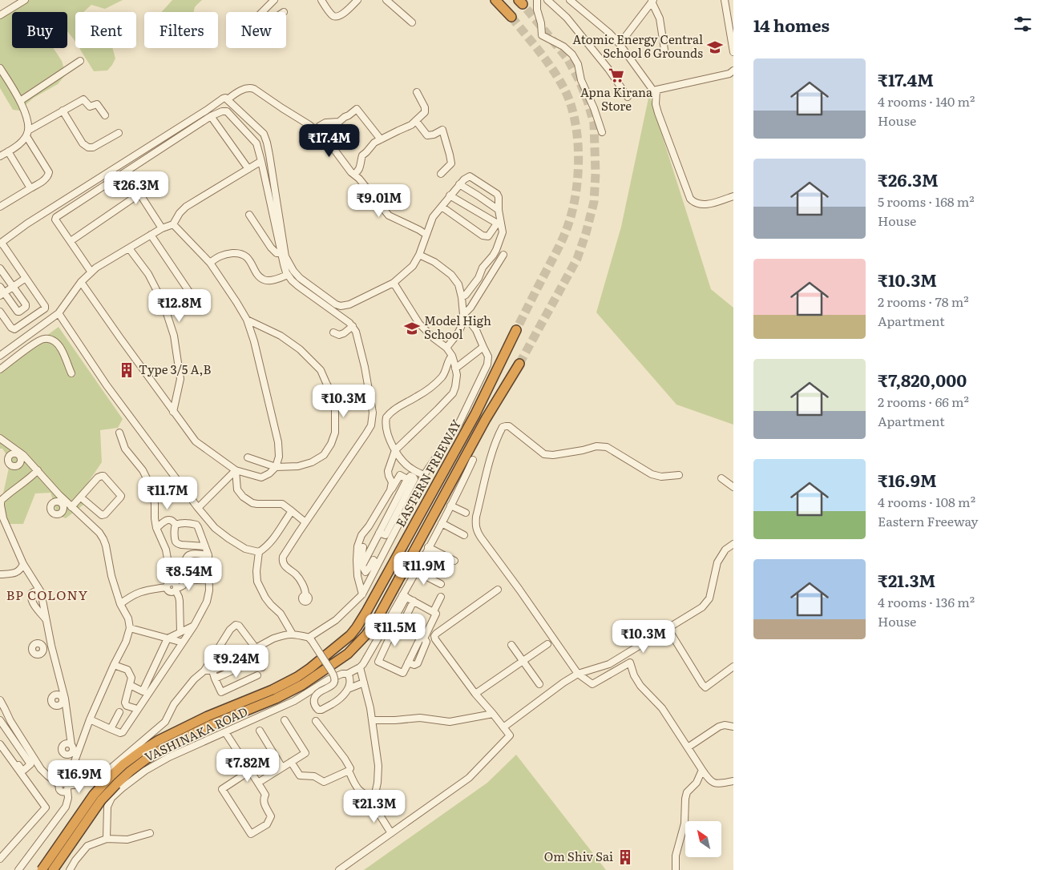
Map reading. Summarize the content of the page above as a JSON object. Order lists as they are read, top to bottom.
{
  "streets": {
    "highway": ["EASTERN FREEWAY"],
    "street": ["VASHINAKA ROAD"]
  },
  "districts": ["BP COLONY"],
  "places": {
    "school or university": ["Atomic Energy Central School 6 Grounds", "Model High School"],
    "supermarket": ["Apna Kirana Store"],
    "building": ["Type 3/5 A,B", "Om Shiv Sai"]
  },
  "north": "top left",
  "page": {
    "heading": "14 homes",
    "chip": [
      "Buy",
      "Rent",
      "Filters",
      "New"
    ],
    "list": [
      {
        "name": "₹17.4M",
        "note": "4 rooms · 140 m² · House"
      },
      {
        "name": "₹26.3M",
        "note": "5 rooms · 168 m² · House"
      },
      {
        "name": "₹10.3M",
        "note": "2 rooms · 78 m² · Apartment"
      },
      {
        "name": "₹7,820,000",
        "note": "2 rooms · 66 m² · Apartment"
      },
      {
        "name": "₹16.9M",
        "note": "4 rooms · 108 m² · Eastern Freeway"
      },
      {
        "name": "₹21.3M",
        "note": "4 rooms · 136 m² · House"
      }
    ],
    "price": [
      "₹17.4M",
      "₹26.3M",
      "₹9.01M",
      "₹12.8M",
      "₹10.3M",
      "₹11.7M",
      "₹11.9M",
      "₹8.54M",
      "₹11.5M",
      "₹10.3M",
      "₹9.24M",
      "₹7.82M",
      "₹16.9M",
      "₹21.3M"
    ]
  }
}
